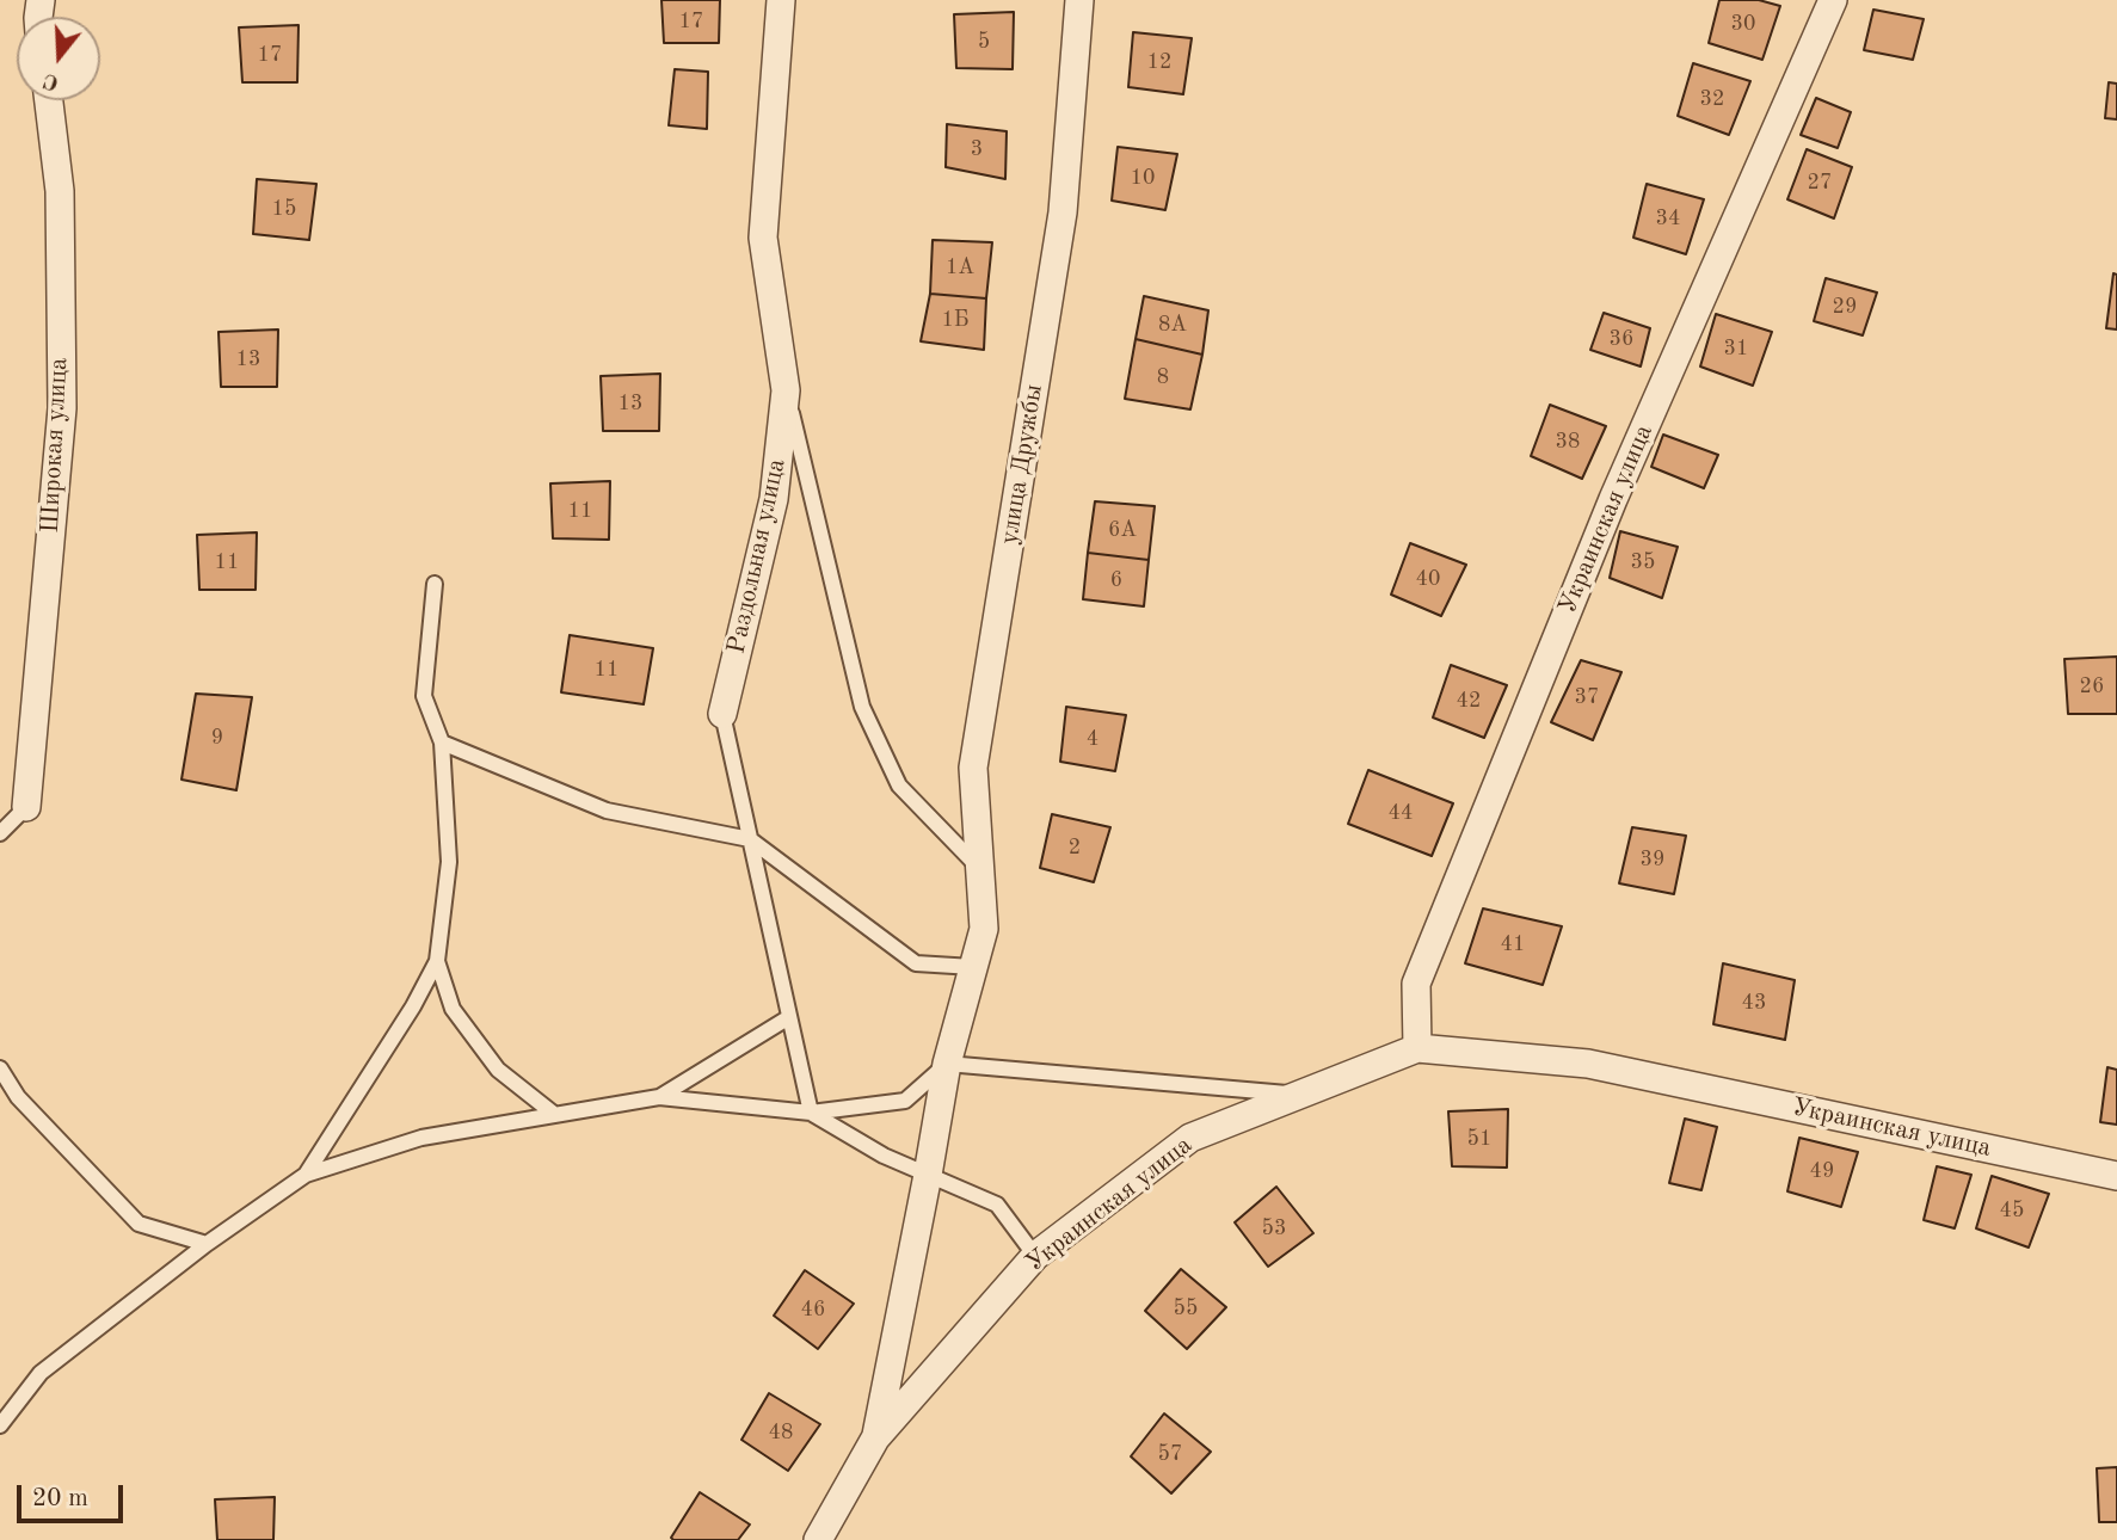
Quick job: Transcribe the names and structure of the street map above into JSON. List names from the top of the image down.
{
  "streets": {
    "street": [
      "Широкая улица",
      "улица Дружбы",
      "Украинская улица",
      "Раздольная улица"
    ]
  },
  "crossings": [
    ["улица Дружбы", "Украинская улица"]
  ],
  "house_numbers": [
    "17",
    "30",
    "5",
    "17",
    "12",
    "32",
    "3",
    "10",
    "27",
    "15",
    "34",
    "1А",
    "29",
    "1Б",
    "8А",
    "36",
    "31",
    "13",
    "8",
    "13",
    "38",
    "11",
    "6А",
    "11",
    "35",
    "40",
    "6",
    "11",
    "26",
    "37",
    "42",
    "9",
    "4",
    "44",
    "2",
    "39",
    "41",
    "43",
    "51",
    "49",
    "45",
    "53",
    "55",
    "46",
    "48",
    "57"
  ],
  "scale_bar": "20 m",
  "north": "bottom"
}
